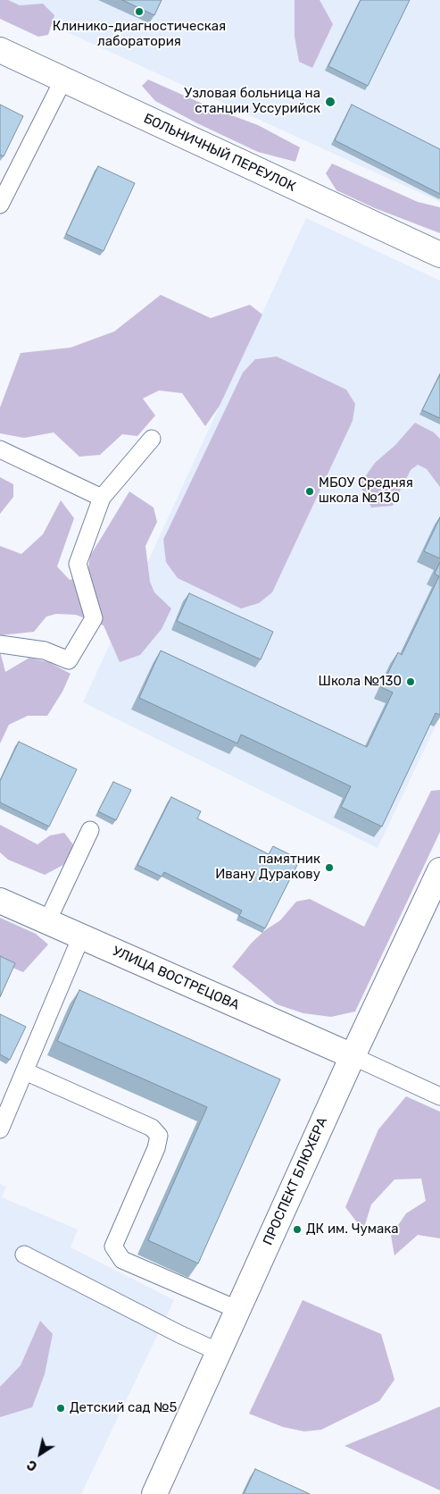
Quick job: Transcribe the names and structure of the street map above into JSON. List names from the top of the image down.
{
  "streets": {
    "street": ["БОЛЬНИЧНЫЙ ПЕРЕУЛОК", "УЛИЦА ВОСТРЕЦОВА", "ПРОСПЕКТ БЛЮХЕРА"]
  },
  "crossings": [
    ["УЛИЦА ВОСТРЕЦОВА", "ПРОСПЕКТ БЛЮХЕРА"]
  ],
  "places": [
    "Клинико-диагностическая лаборатория",
    "Узловая больница на станции Уссурийск",
    "МБОУ Средняя школа №130",
    "Школа №130",
    "памятник Ивану Дуракову",
    "ДК им. Чумака",
    "Детский сад №5"
  ],
  "north": "bottom left"
}
